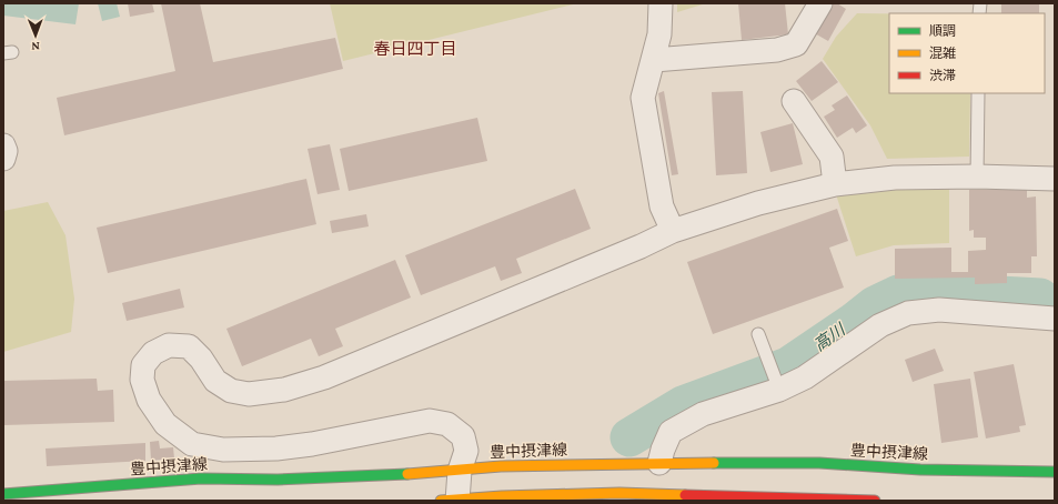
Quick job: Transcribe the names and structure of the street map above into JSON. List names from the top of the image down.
{
  "streets": {
    "main road": ["豊中摂津線"]
  },
  "districts": ["春日四丁目"],
  "water": ["高川"],
  "legend": ["順調", "混雑", "渋滞"],
  "north": "bottom"
}
